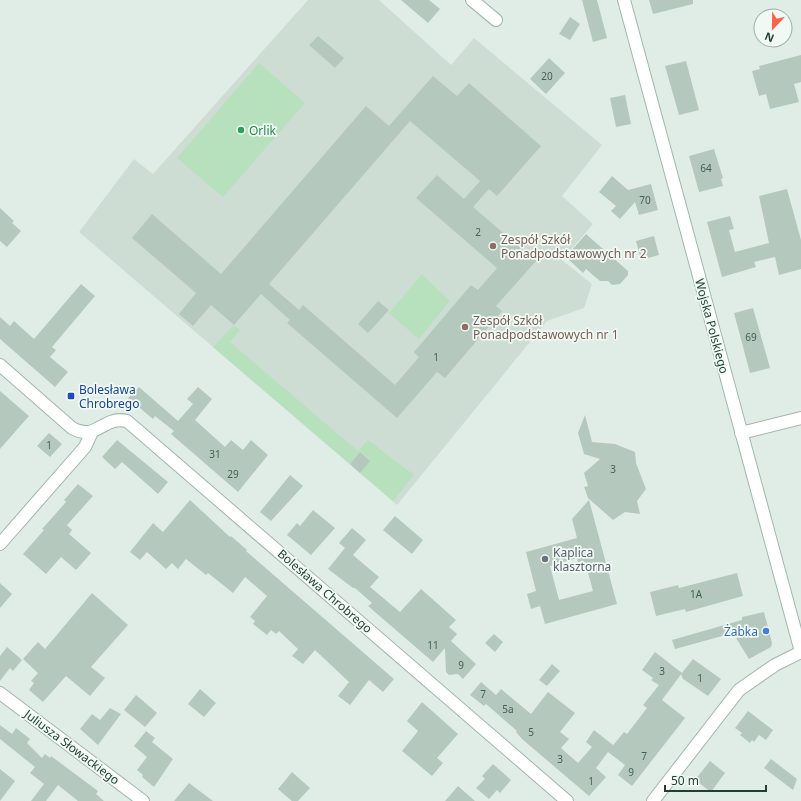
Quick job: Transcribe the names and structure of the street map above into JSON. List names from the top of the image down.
{
  "streets": {
    "street": ["Wojska Polskiego", "Bolesława Chrobrego", "Juliusza Słowackiego"]
  },
  "places": {
    "other": [
      "Orlik",
      "Zespół Szkół Ponadpodstawowych nr 2",
      "Zespół Szkół Ponadpodstawowych nr 1",
      "Kaplica klasztorna",
      "Żabka"
    ],
    "transit": ["Bolesława Chrobrego"]
  },
  "house_numbers": [
    "20",
    "64",
    "70",
    "2",
    "69",
    "1",
    "1",
    "31",
    "3",
    "29",
    "1A",
    "11",
    "9",
    "3",
    "1",
    "7",
    "5a",
    "5",
    "7",
    "3",
    "9",
    "1"
  ],
  "scale_bar": "50 m",
  "north": "bottom"
}
